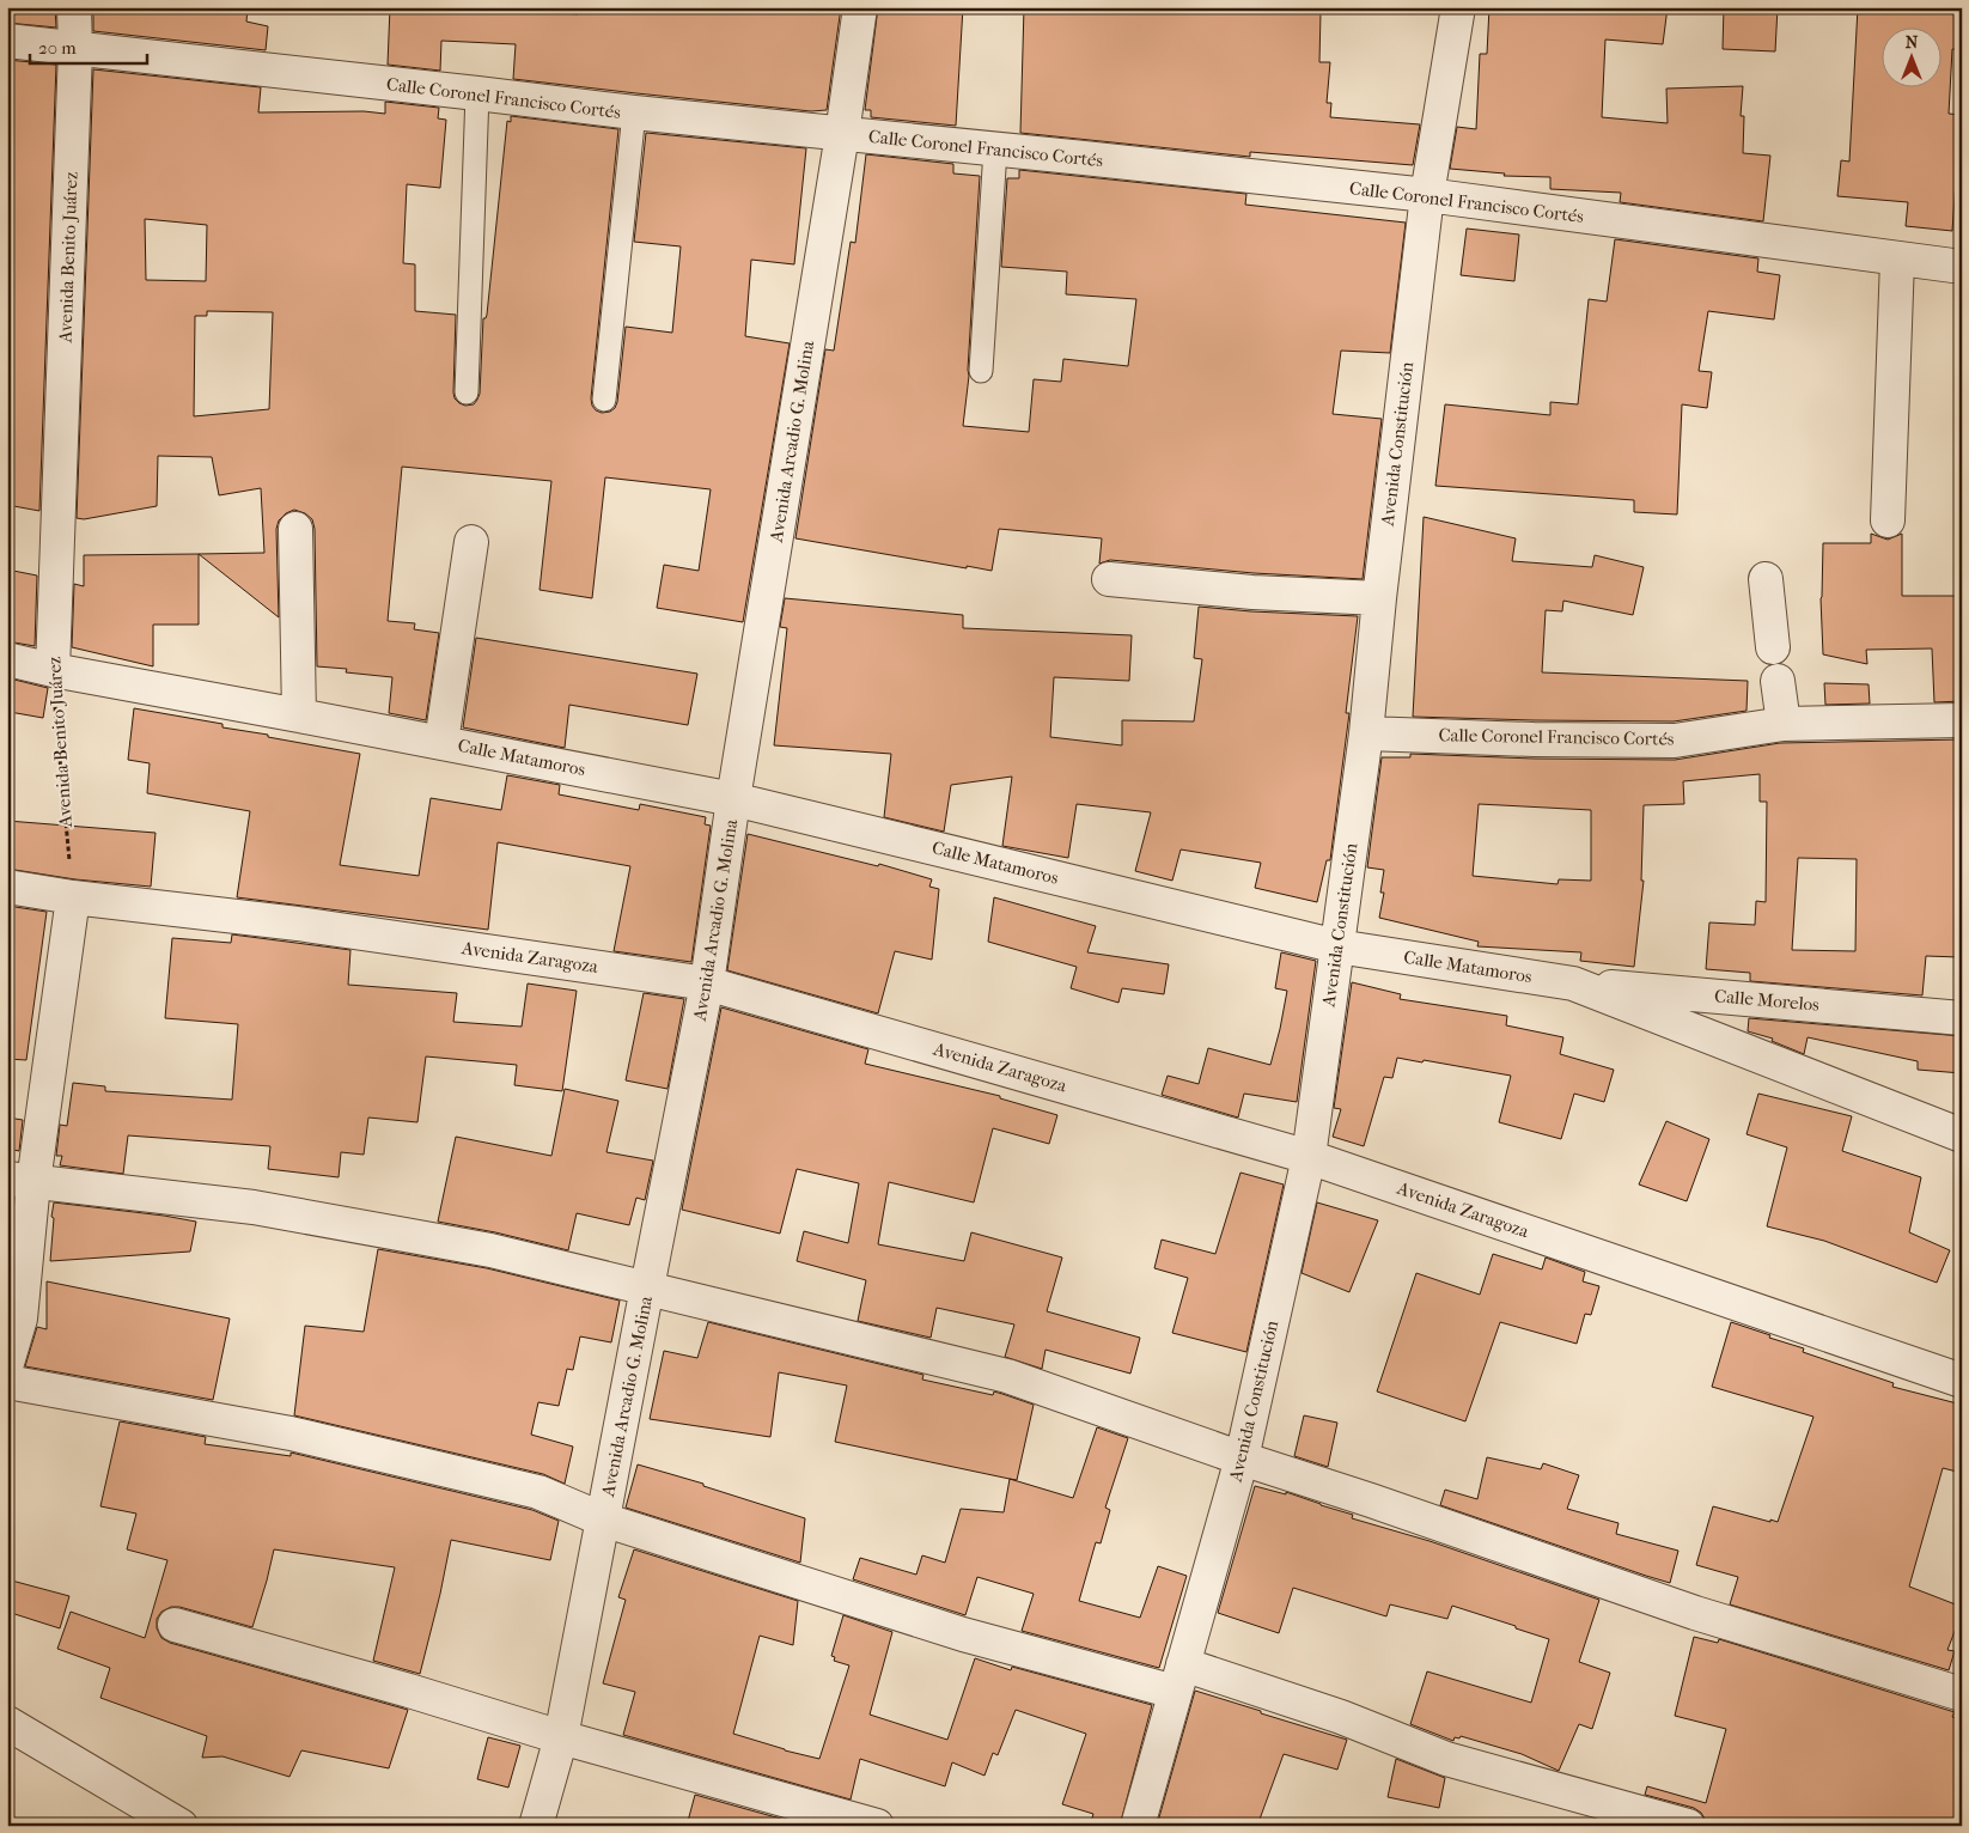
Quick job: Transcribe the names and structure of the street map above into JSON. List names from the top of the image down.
{
  "streets": {
    "street": [
      "Calle Coronel Francisco Cortés",
      "Avenida Benito Juárez",
      "Avenida Arcadio G. Molina",
      "Avenida Constitución",
      "Calle Matamoros",
      "Avenida Zaragoza",
      "Calle Morelos"
    ]
  },
  "crossings": [
    ["Calle Coronel Francisco Cortés", "Avenida Benito Juárez"],
    ["Calle Coronel Francisco Cortés", "Avenida Arcadio G. Molina"],
    ["Calle Coronel Francisco Cortés", "Avenida Constitución"],
    ["Avenida Benito Juárez", "Calle Matamoros"],
    ["Avenida Benito Juárez", "Avenida Zaragoza"],
    ["Avenida Arcadio G. Molina", "Calle Matamoros"],
    ["Avenida Arcadio G. Molina", "Avenida Zaragoza"],
    ["Avenida Constitución", "Calle Matamoros"],
    ["Avenida Constitución", "Avenida Zaragoza"],
    ["Calle Matamoros", "Calle Morelos"]
  ],
  "scale_bar": "20 m",
  "north": "top"
}
